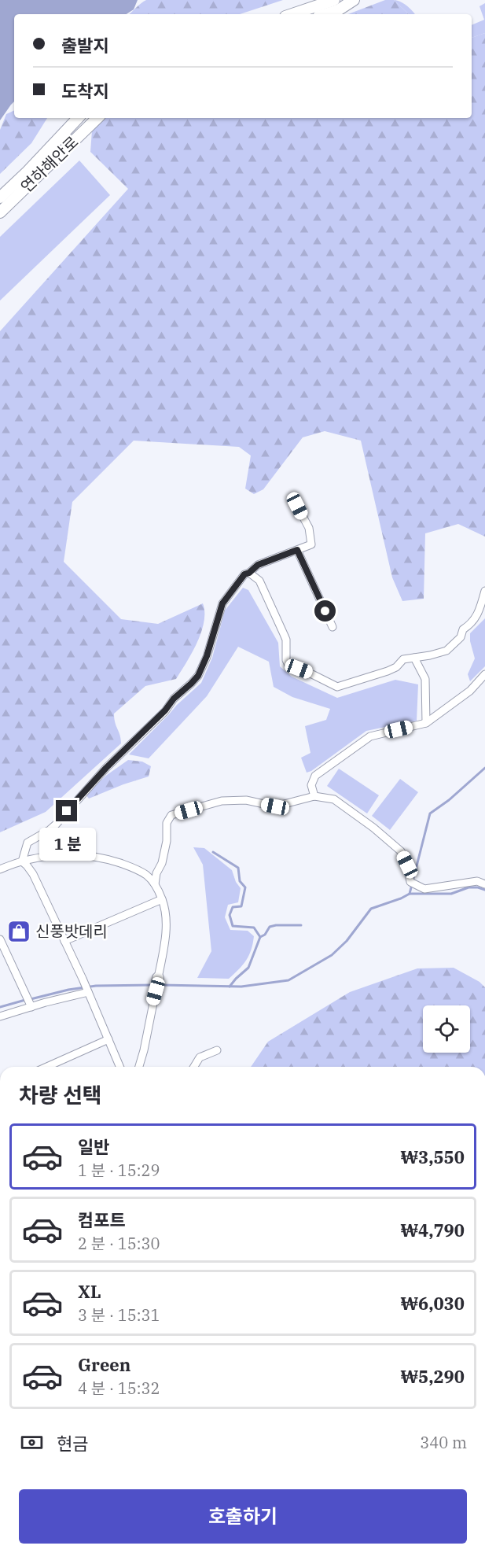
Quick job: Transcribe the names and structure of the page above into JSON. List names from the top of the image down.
{
  "streets": {
    "street": ["연하해안로"]
  },
  "places": {
    "shop": ["신풍밧데리"]
  },
  "page": {
    "banner": ["출발지", "도착지"],
    "bubble": "1 분",
    "heading": "차량 선택",
    "list": [
      {
        "name": "일반",
        "note": "1 분 · 15:29",
        "value": "₩3,550"
      },
      {
        "name": "컴포트",
        "note": "2 분 · 15:30",
        "value": "₩4,790"
      },
      {
        "name": "XL",
        "note": "3 분 · 15:31",
        "value": "₩6,030"
      },
      {
        "name": "Green",
        "note": "4 분 · 15:32",
        "value": "₩5,290"
      }
    ],
    "pay": ["현금", "340 m"],
    "buttons": "호출하기"
  }
}
